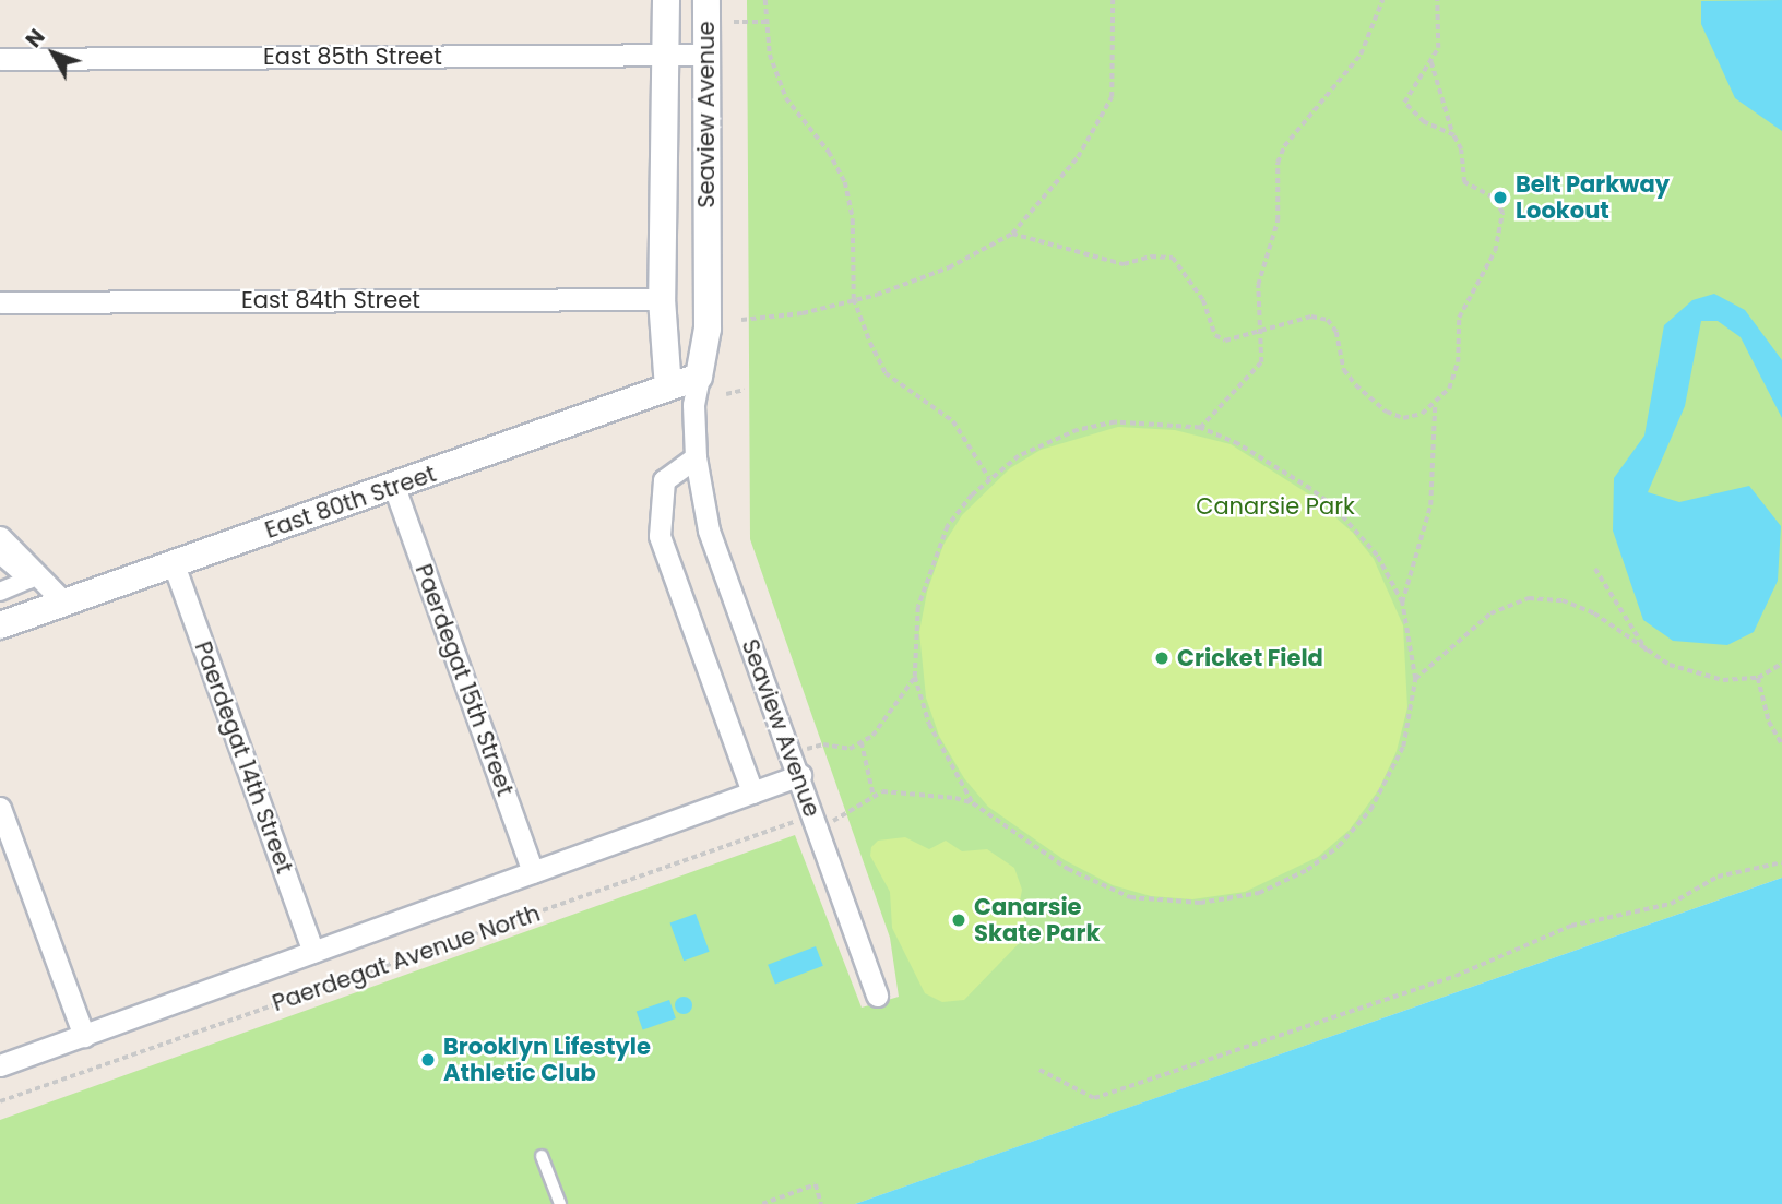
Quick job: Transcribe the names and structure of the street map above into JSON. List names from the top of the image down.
{
  "streets": {
    "street": [
      "East 85th Street",
      "Seaview Avenue",
      "East 84th Street",
      "East 80th Street",
      "Paerdegat 15th Street",
      "Paerdegat 14th Street",
      "Paerdegat Avenue North"
    ]
  },
  "crossings": [
    ["East 85th Street", "Seaview Avenue"],
    ["Seaview Avenue", "East 84th Street"],
    ["Seaview Avenue", "East 80th Street"],
    ["Seaview Avenue", "Paerdegat Avenue North"],
    ["East 80th Street", "Paerdegat 15th Street"],
    ["East 80th Street", "Paerdegat 14th Street"],
    ["Paerdegat 15th Street", "Paerdegat Avenue North"],
    ["Paerdegat 14th Street", "Paerdegat Avenue North"]
  ],
  "parks": ["Canarsie Park"],
  "places": [
    "Belt Parkway Lookout",
    "Cricket Field",
    "Canarsie Skate Park",
    "Brooklyn Lifestyle Athletic Club"
  ],
  "north": "top left"
}
